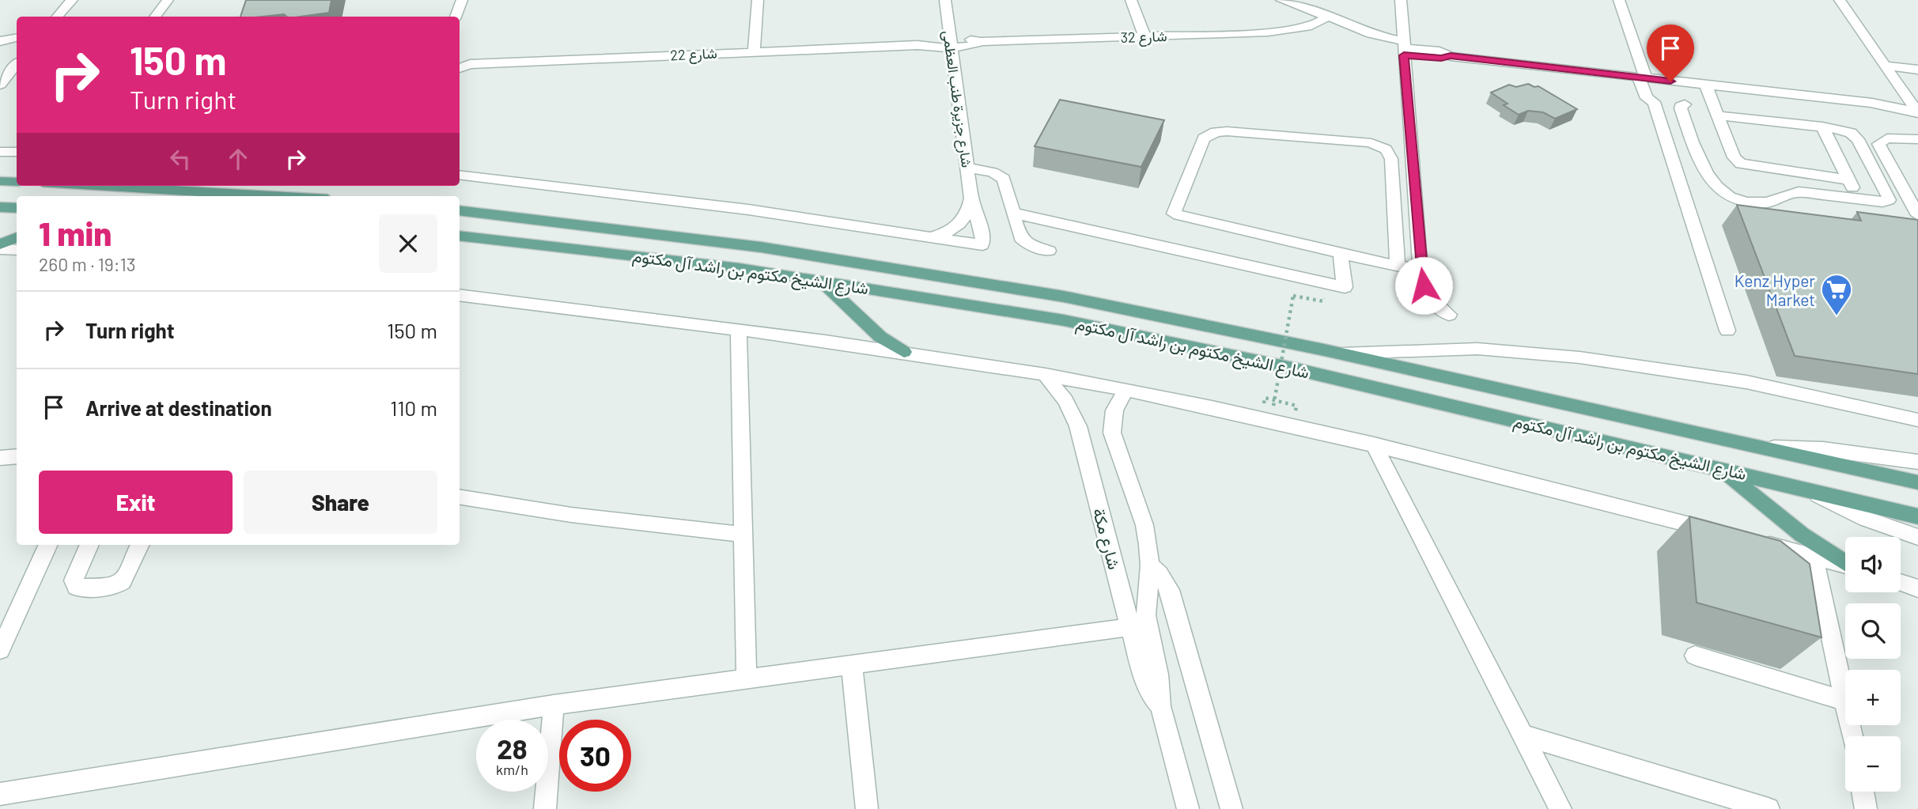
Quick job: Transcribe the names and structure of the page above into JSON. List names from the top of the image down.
{
  "streets": {
    "main road": ["شارع الشيخ مكتوم بن راشد آل مكتوم"],
    "street": [
      "شارع 32",
      "شارع 22",
      "شارع جزيرة طنب العظمى",
      "شارع مكة"
    ]
  },
  "crossings": [
    ["شارع 32", "شارع 22"],
    ["شارع 32", "شارع جزيرة طنب العظمى"],
    ["شارع 22", "شارع جزيرة طنب العظمى"]
  ],
  "places": {
    "supermarket": ["Kenz Hyper Market"]
  },
  "page": {
    "turn": ["150 m", "Turn right"],
    "heading": ["1 min", "260 m · 19:13"],
    "list": [
      {
        "name": "Turn right",
        "value": "150 m"
      },
      {
        "name": "Arrive at destination",
        "value": "110 m"
      }
    ],
    "buttons": ["Exit", "Share"],
    "map_buttons": ["+", "−"],
    "speed": "28 km/h",
    "limit": "30"
  }
}
